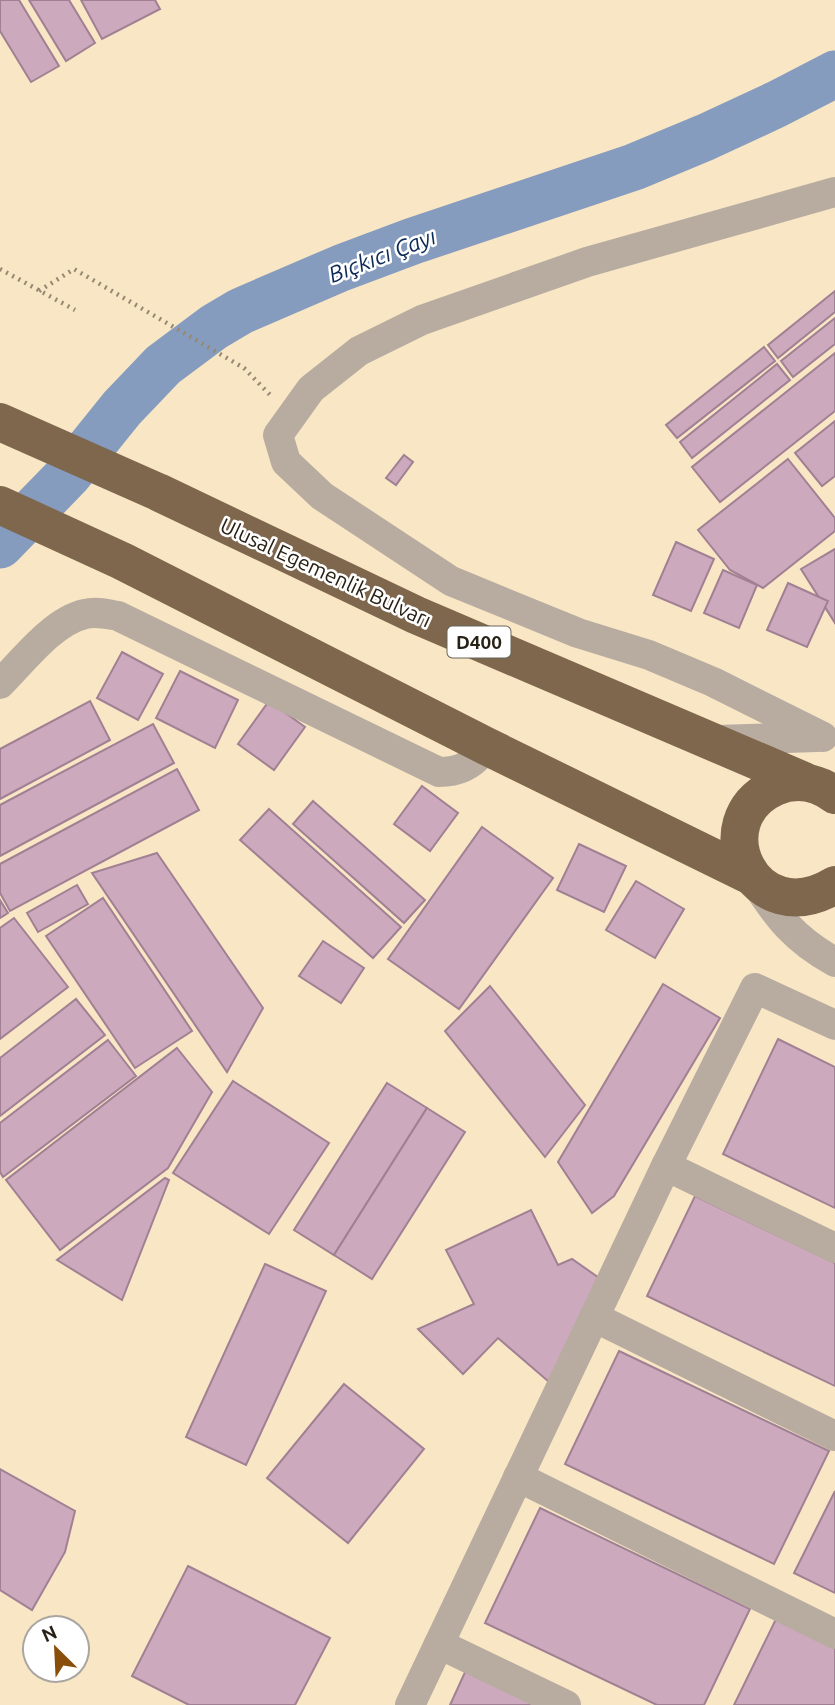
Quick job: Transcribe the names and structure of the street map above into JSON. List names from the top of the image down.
{
  "streets": {
    "highway": ["Ulusal Egemenlik Bulvarı", "D400"]
  },
  "water": ["Bıçkıcı Çayı"],
  "north": "top left"
}
